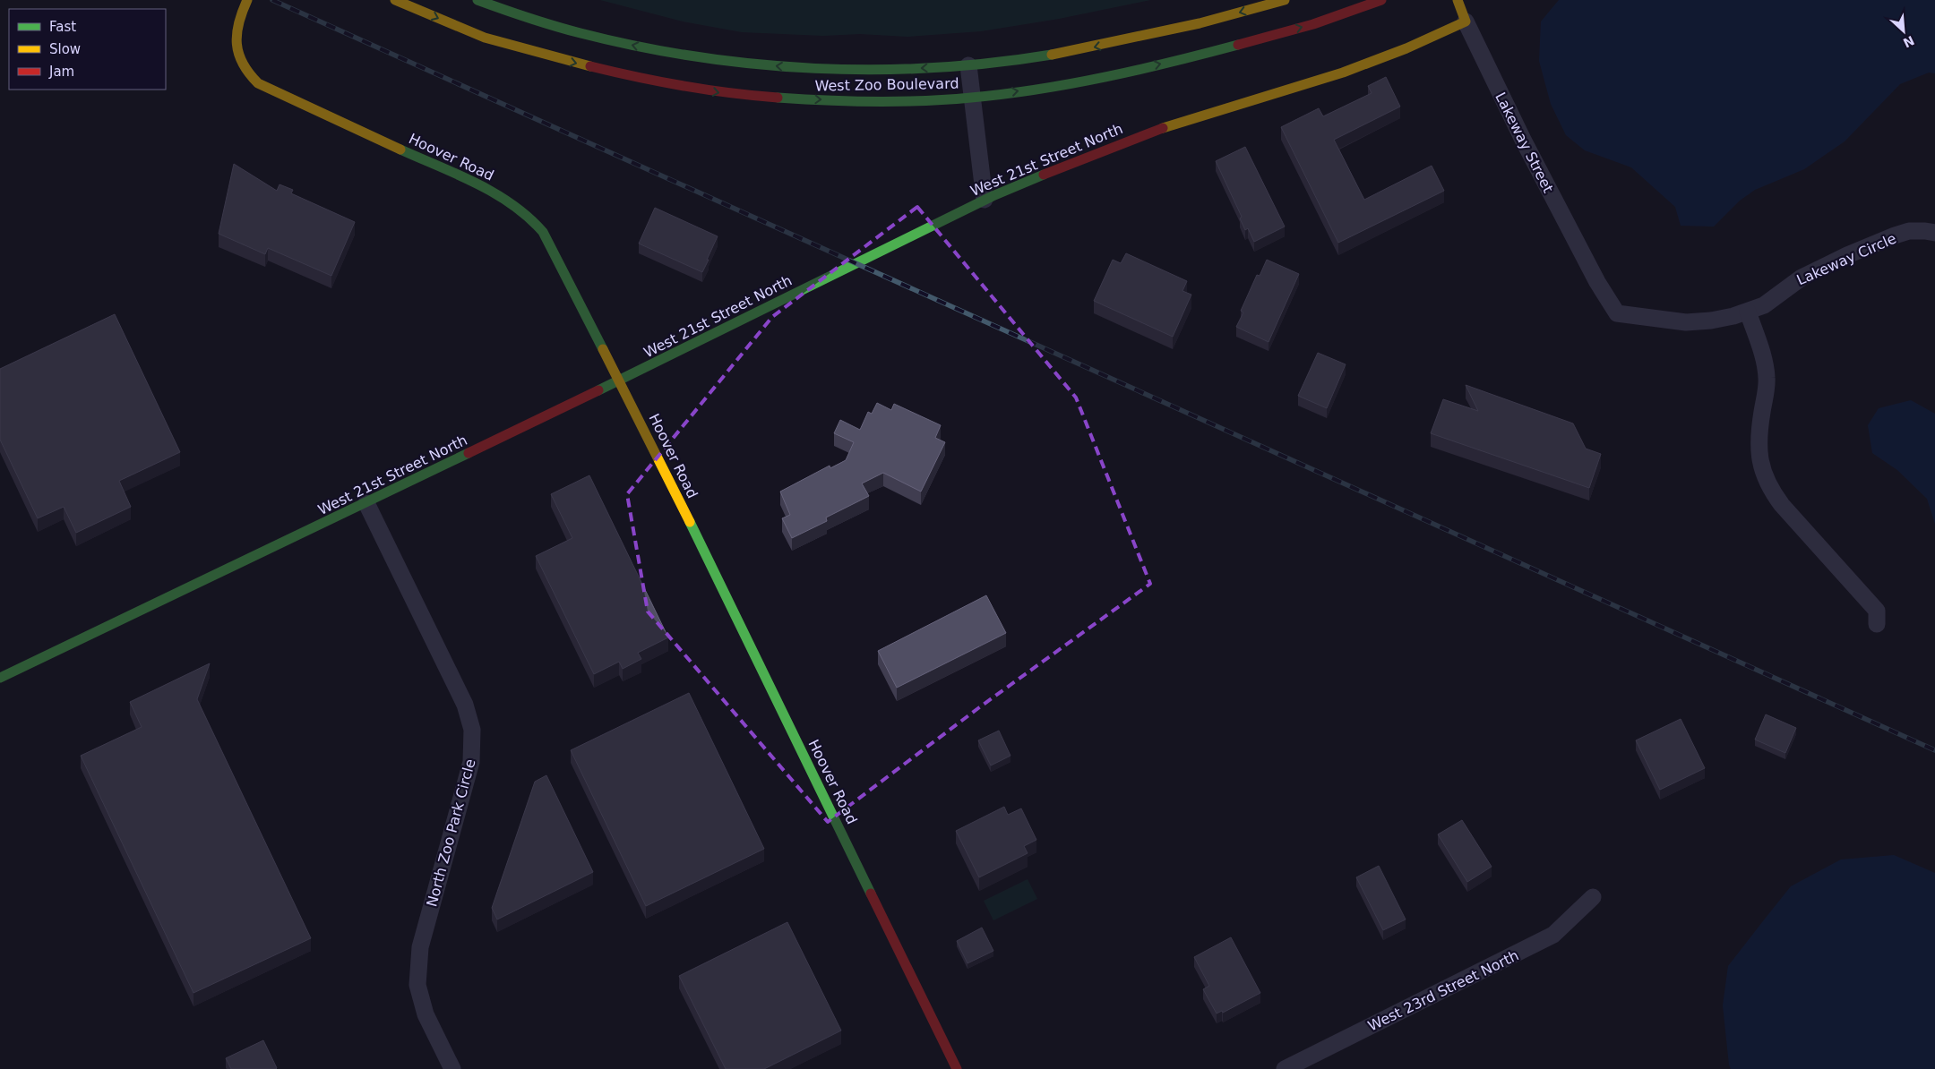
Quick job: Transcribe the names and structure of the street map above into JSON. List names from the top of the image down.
{
  "streets": {
    "street": [
      "West Zoo Boulevard",
      "Lakeway Street",
      "Hoover Road",
      "West 21st Street North",
      "Lakeway Circle",
      "North Zoo Park Circle",
      "West 23rd Street North"
    ]
  },
  "crossings": [
    ["Lakeway Street", "West 21st Street North"],
    ["Lakeway Street", "Lakeway Circle"],
    ["Hoover Road", "West 21st Street North"],
    ["West 21st Street North", "North Zoo Park Circle"]
  ],
  "legend": ["Fast", "Slow", "Jam"],
  "north": "bottom right"
}
